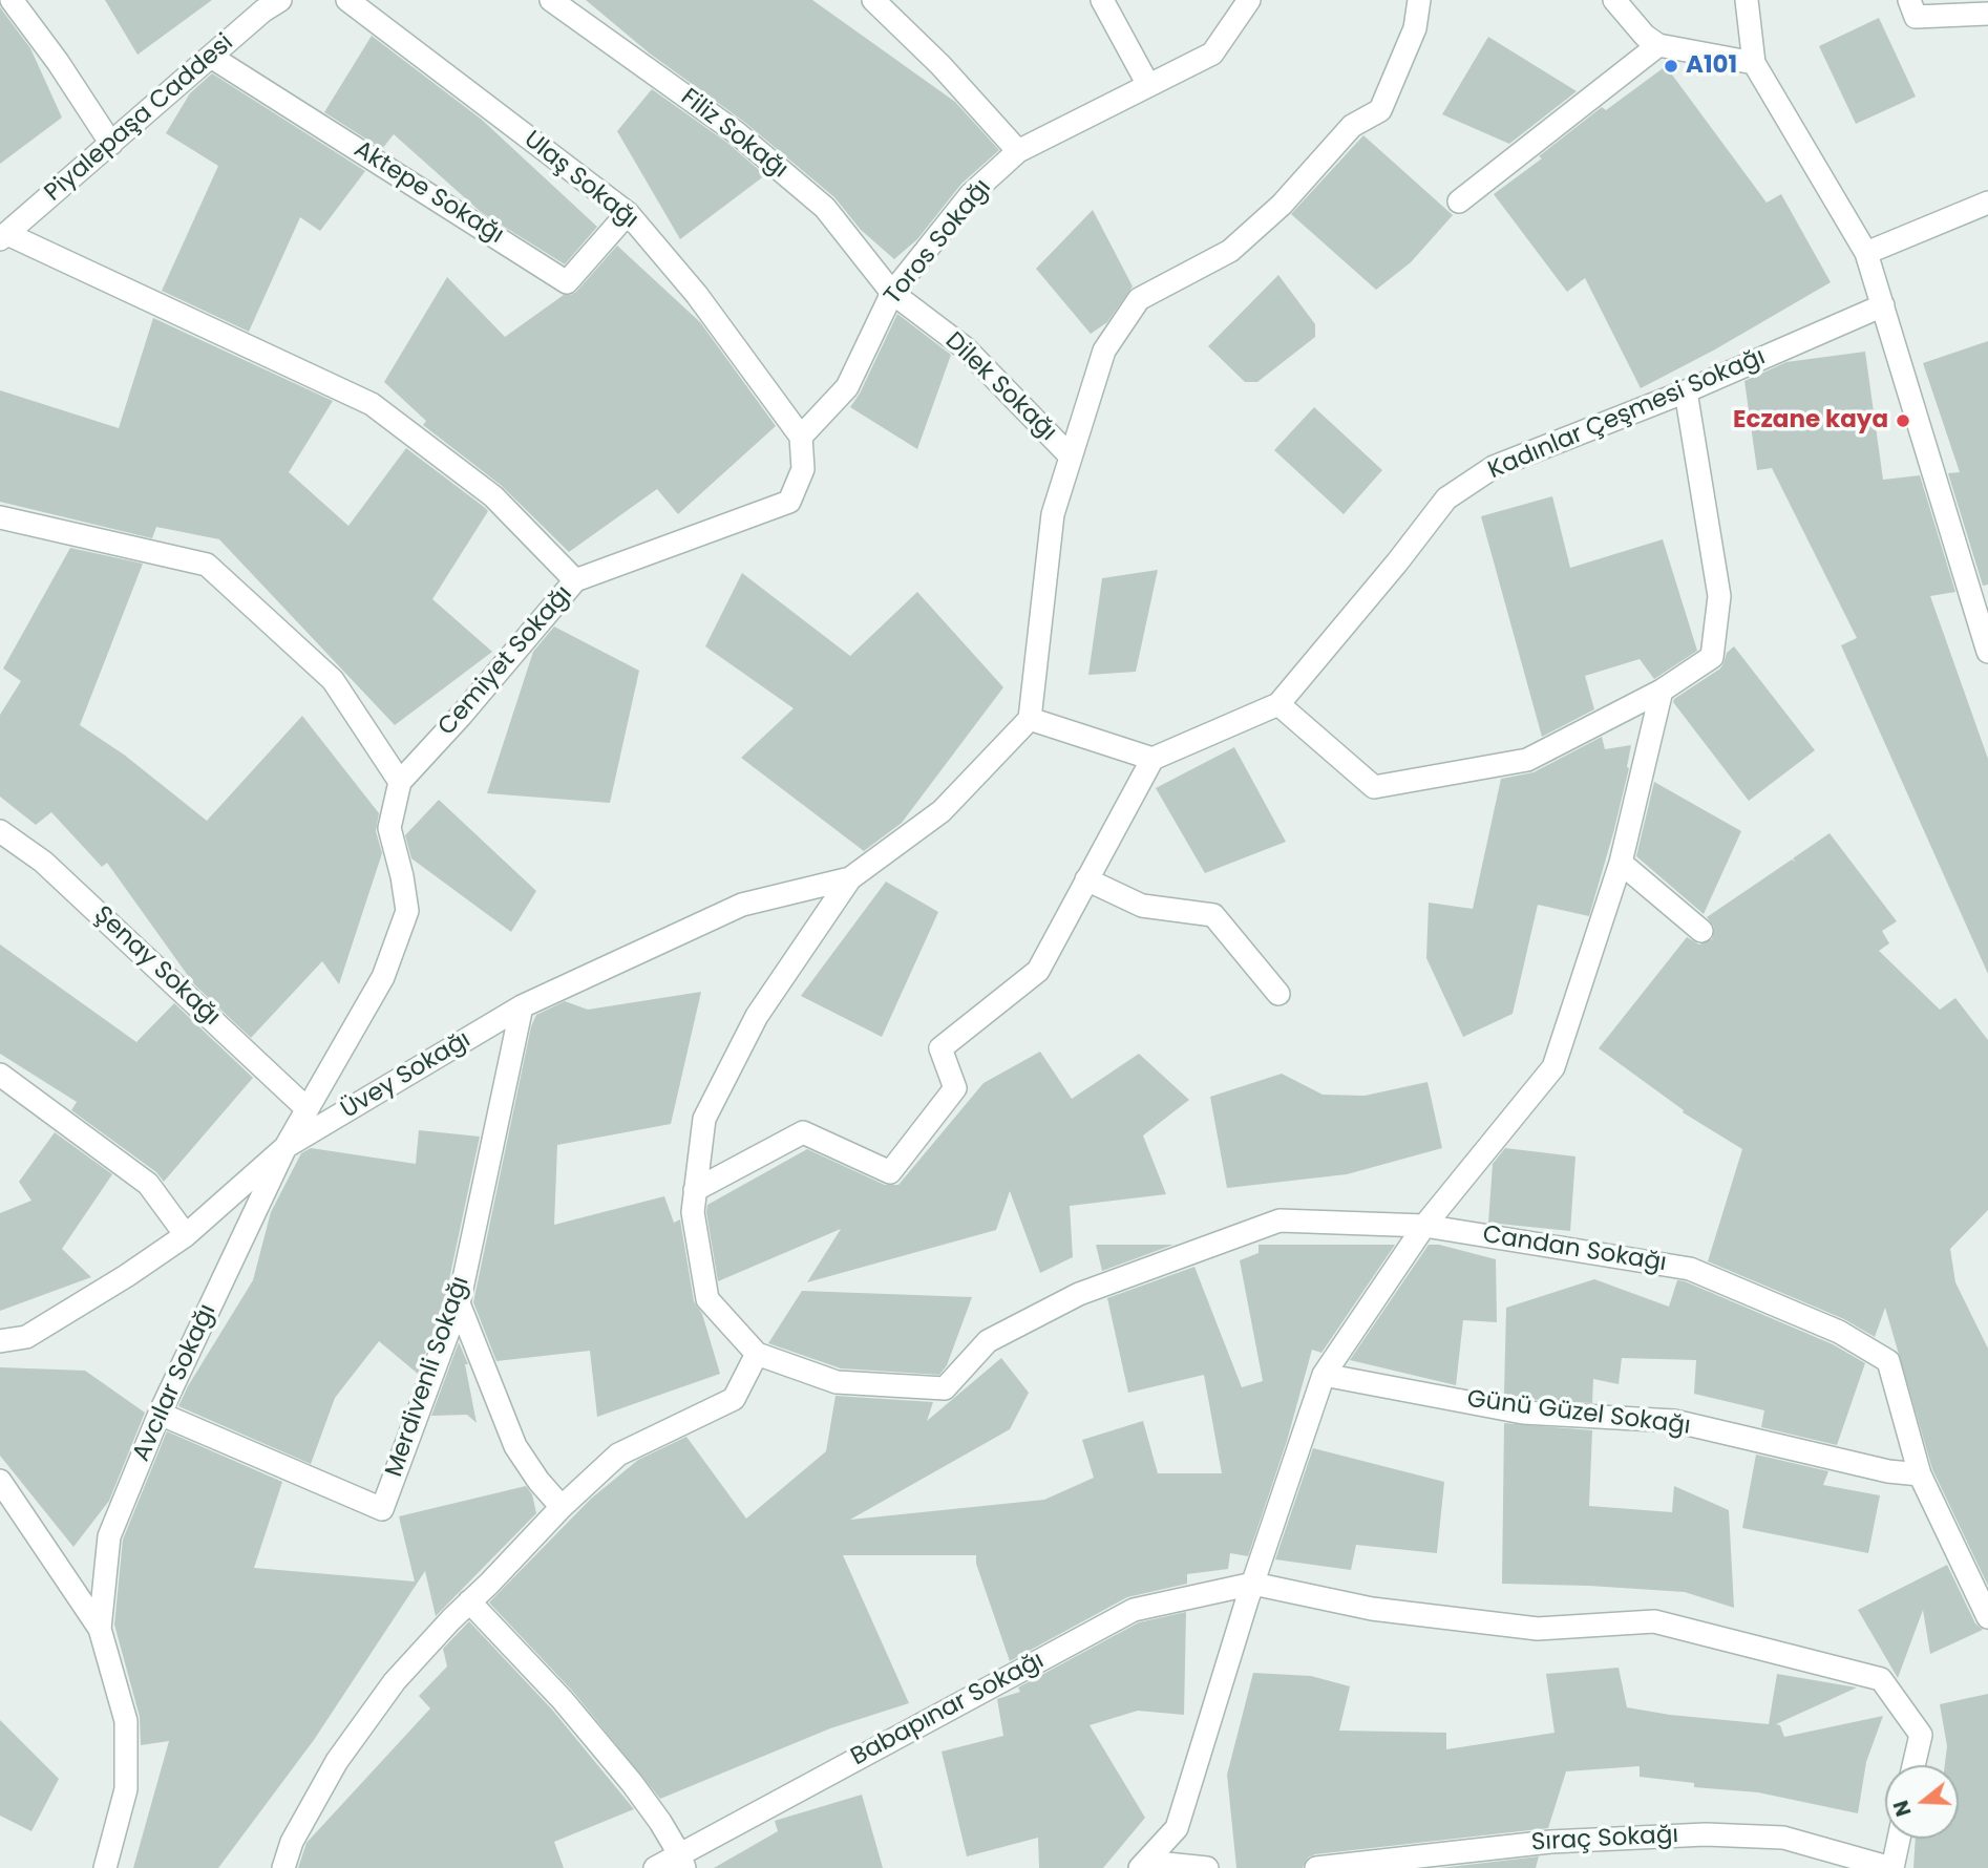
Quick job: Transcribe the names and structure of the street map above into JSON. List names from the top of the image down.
{
  "streets": {
    "street": [
      "Piyalepaşa Caddesi",
      "Filiz Sokağı",
      "Ulaş Sokağı",
      "Aktepe Sokağı",
      "Toros Sokağı",
      "Dilek Sokağı",
      "Kadınlar Çeşmesi Sokağı",
      "Cemiyet Sokağı",
      "Şenay Sokağı",
      "Üvey Sokağı",
      "Candan Sokağı",
      "Merdivenli Sokağı",
      "Avcılar Sokağı",
      "Günü Güzel Sokağı",
      "Babapınar Sokağı",
      "Sıraç Sokağı"
    ]
  },
  "crossings": [
    ["Piyalepaşa Caddesi", "Aktepe Sokağı"],
    ["Piyalepaşa Caddesi", "Cemiyet Sokağı"],
    ["Filiz Sokağı", "Toros Sokağı"],
    ["Filiz Sokağı", "Dilek Sokağı"],
    ["Ulaş Sokağı", "Aktepe Sokağı"],
    ["Ulaş Sokağı", "Toros Sokağı"],
    ["Toros Sokağı", "Dilek Sokağı"],
    ["Cemiyet Sokağı", "Şenay Sokağı"],
    ["Cemiyet Sokağı", "Üvey Sokağı"],
    ["Cemiyet Sokağı", "Avcılar Sokağı"],
    ["Üvey Sokağı", "Merdivenli Sokağı"],
    ["Üvey Sokağı", "Avcılar Sokağı"],
    ["Candan Sokağı", "Günü Güzel Sokağı"],
    ["Merdivenli Sokağı", "Avcılar Sokağı"]
  ],
  "places": ["A101", "Eczane kaya"],
  "north": "left"
}
